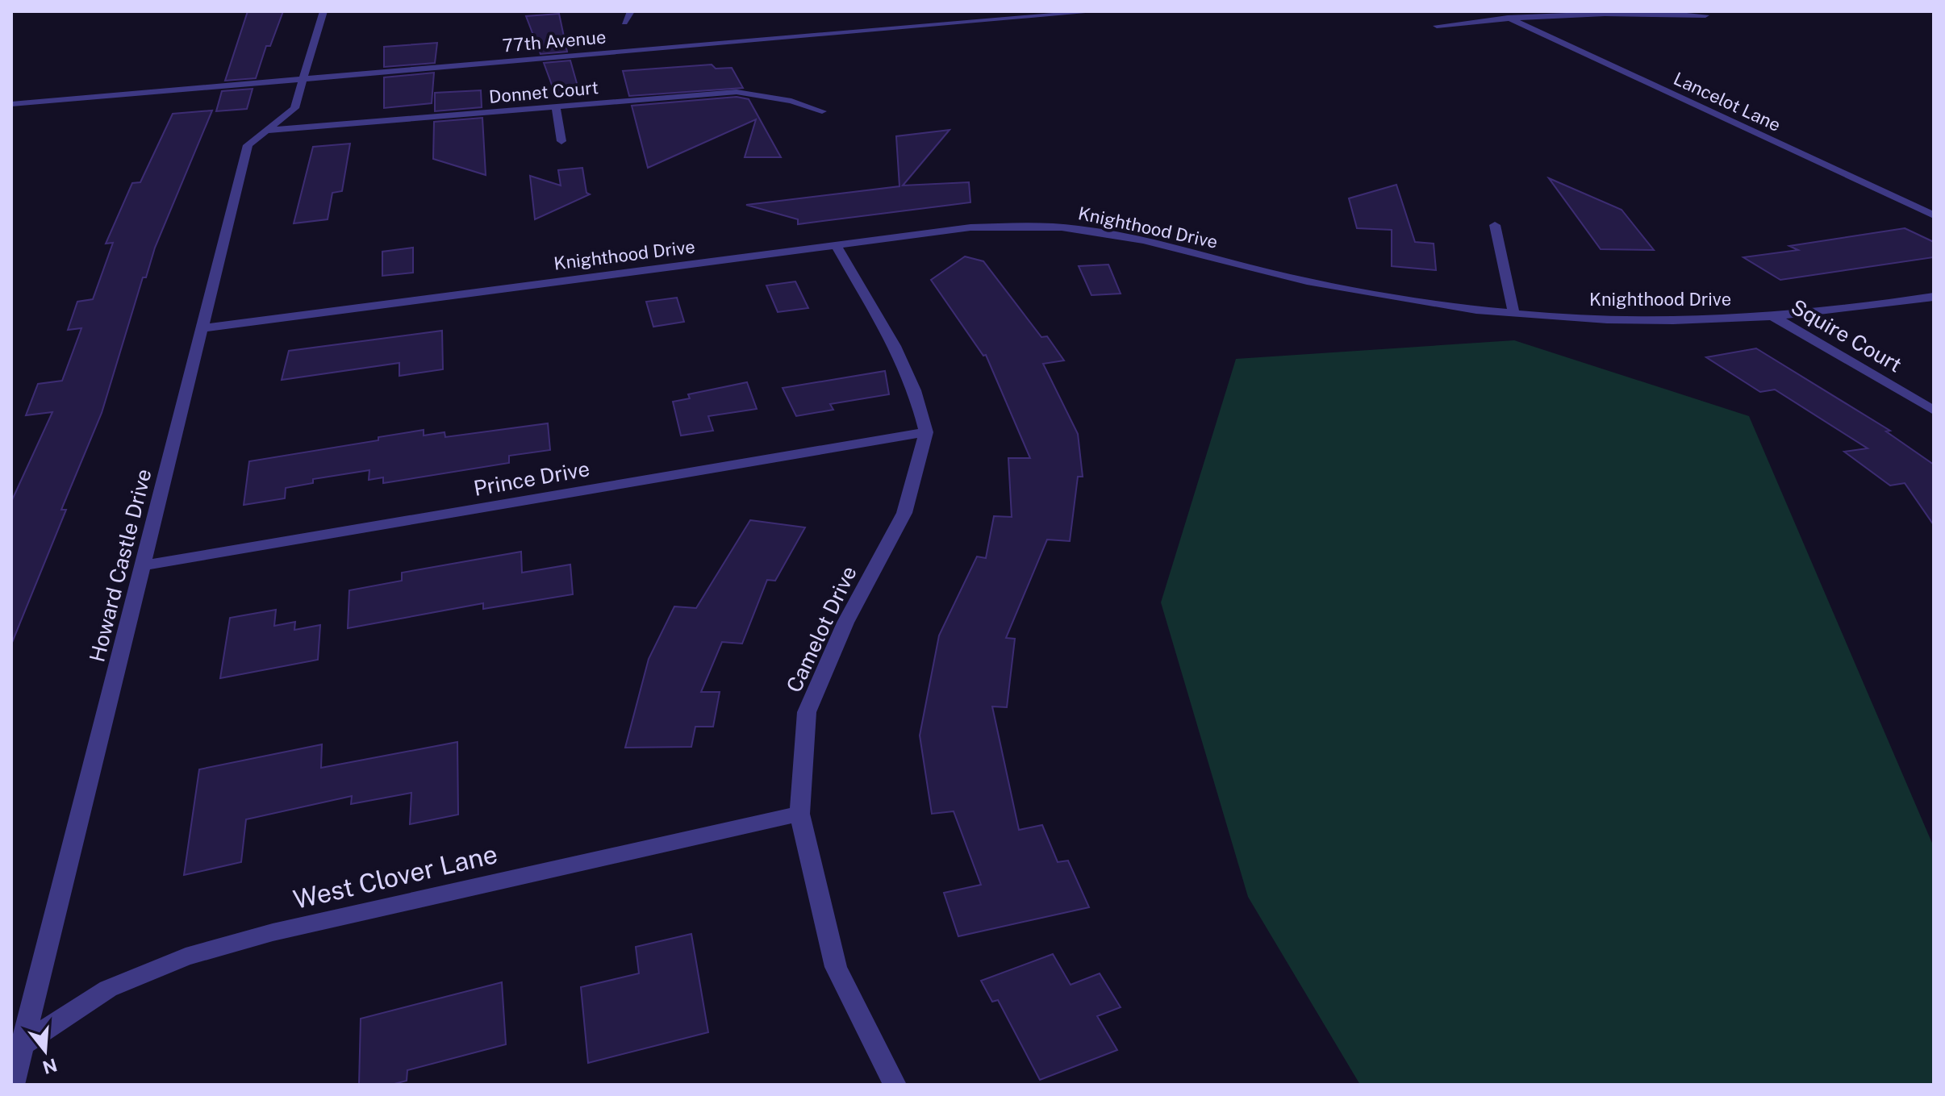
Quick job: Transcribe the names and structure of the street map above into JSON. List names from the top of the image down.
{
  "streets": {
    "street": [
      "77th Avenue",
      "Donnet Court",
      "Lancelot Lane",
      "Knighthood Drive",
      "Squire Court",
      "Prince Drive",
      "Howard Castle Drive",
      "Camelot Drive",
      "West Clover Lane"
    ]
  },
  "crossings": [
    ["77th Avenue", "Howard Castle Drive"],
    ["Donnet Court", "Howard Castle Drive"],
    ["Knighthood Drive", "Squire Court"],
    ["Knighthood Drive", "Howard Castle Drive"],
    ["Prince Drive", "Howard Castle Drive"],
    ["Prince Drive", "Camelot Drive"],
    ["Howard Castle Drive", "West Clover Lane"],
    ["Camelot Drive", "West Clover Lane"]
  ],
  "north": "bottom"
}
